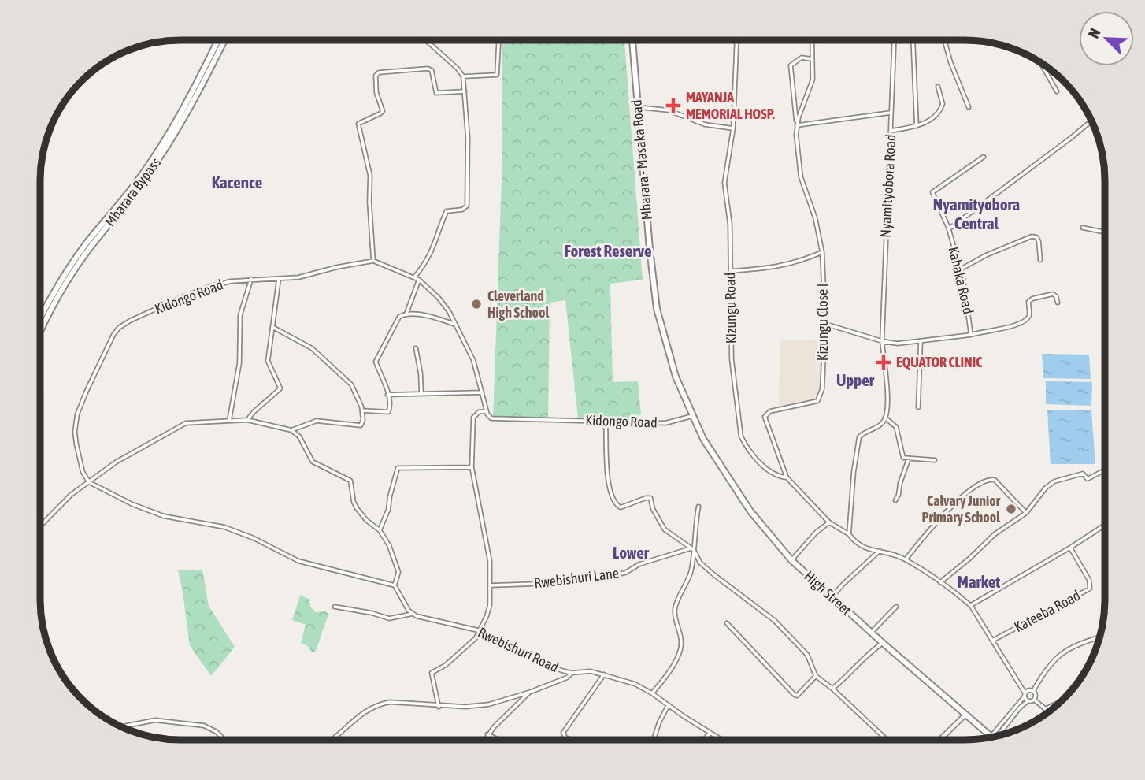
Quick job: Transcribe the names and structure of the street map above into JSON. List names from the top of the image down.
{
  "streets": {
    "main road": ["Mbarara - Masaka Road", "Mbarara Bypass", "High Street"],
    "street": [
      "Nyamityobora Road",
      "Kahaka Road",
      "Kidongo Road",
      "Kizungu Road",
      "Kizungu Close I",
      "Rwebishuri Lane",
      "Kateeba Road",
      "Rwebishuri Road"
    ]
  },
  "crossings": [
    ["Mbarara - Masaka Road", "Kidongo Road"],
    ["Mbarara - Masaka Road", "High Street"],
    ["Nyamityobora Road", "Kahaka Road"],
    ["Kahaka Road", "Kizungu Close I"],
    ["Kidongo Road", "High Street"],
    ["Kizungu Road", "Kizungu Close I"],
    ["Kizungu Road", "Kateeba Road"]
  ],
  "districts": [
    "Kacence",
    "Nyamityobora Central",
    "Forest Reserve",
    "Upper",
    "Lower",
    "Market"
  ],
  "places": {
    "health": ["MAYANJA MEMORIAL HOSP.", "EQUATOR CLINIC"],
    "other": ["Cleverland High School", "Calvary Junior Primary School"]
  },
  "north": "top left"
}
